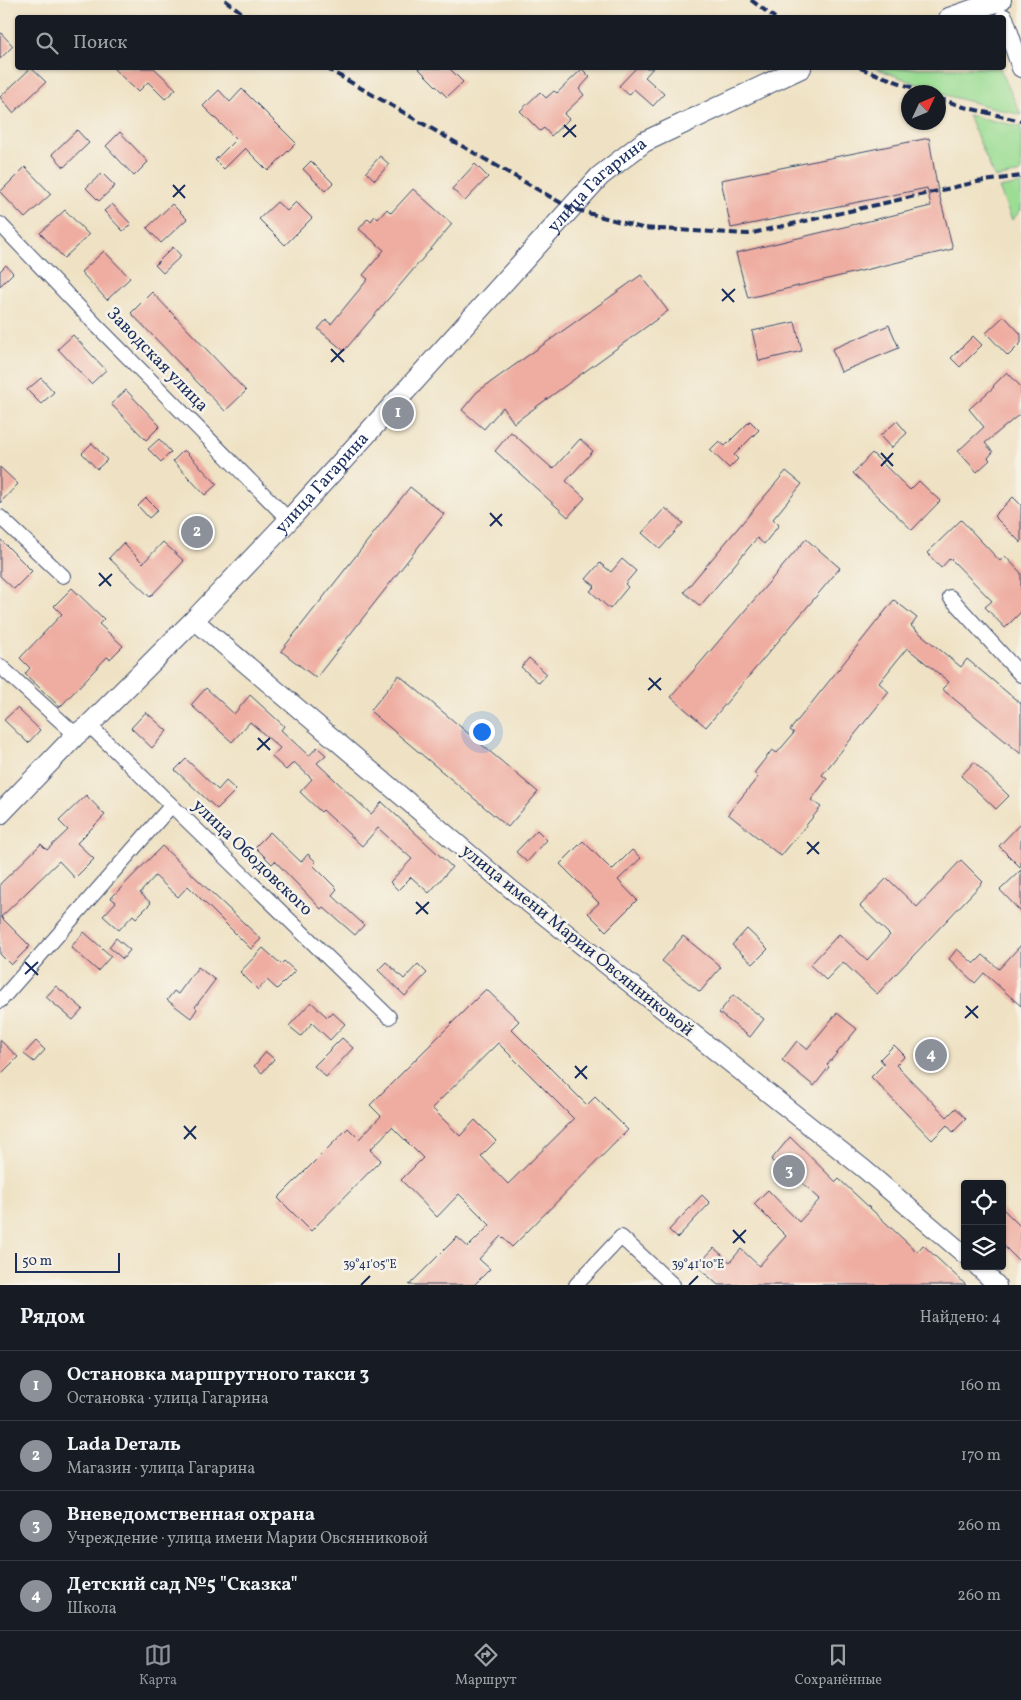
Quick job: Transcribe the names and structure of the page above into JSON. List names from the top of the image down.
{
  "streets": {
    "main road": ["улица Гагарина"],
    "street": ["Заводская улица", "улица Ободовского", "улица имени Марии Овсянниковой"]
  },
  "crossings": [
    ["улица Гагарина", "Заводская улица"],
    ["улица Гагарина", "улица Ободовского"],
    ["улица Гагарина", "улица имени Марии Овсянниковой"]
  ],
  "scale_bar": "50 m",
  "north": "top right",
  "page": {
    "search": "Поиск",
    "pins": [
      "1",
      "2",
      "4",
      "3"
    ],
    "scale": "50 m",
    "heading": ["Рядом", "Найдено: 4"],
    "list": [
      {
        "mark": "1",
        "name": "Остановка маршрутного такси 3",
        "note": "Остановка · улица Гагарина",
        "value": "160 m"
      },
      {
        "mark": "2",
        "name": "Lada Dеталь",
        "note": "Магазин · улица Гагарина",
        "value": "170 m"
      },
      {
        "mark": "3",
        "name": "Вневедомственная охрана",
        "note": "Учреждение · улица имени Марии Овсянниковой",
        "value": "260 m"
      },
      {
        "mark": "4",
        "name": "Детский сад №5 \"Сказка\"",
        "note": "Школа",
        "value": "260 m"
      }
    ],
    "nav": ["Карта", "Маршрут", "Сохранённые"]
  },
  "coordinates": ["39°41'05\"E", "39°41'10\"E"]
}
